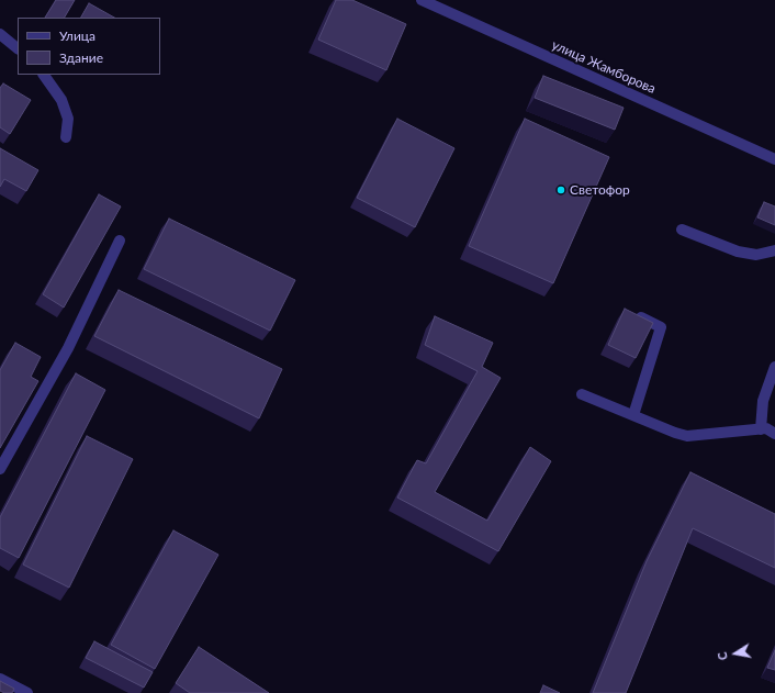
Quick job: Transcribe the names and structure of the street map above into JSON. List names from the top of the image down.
{
  "streets": {
    "street": ["улица Жамборова"]
  },
  "places": ["Светофор"],
  "legend": ["Улица", "Здание"],
  "north": "left"
}
